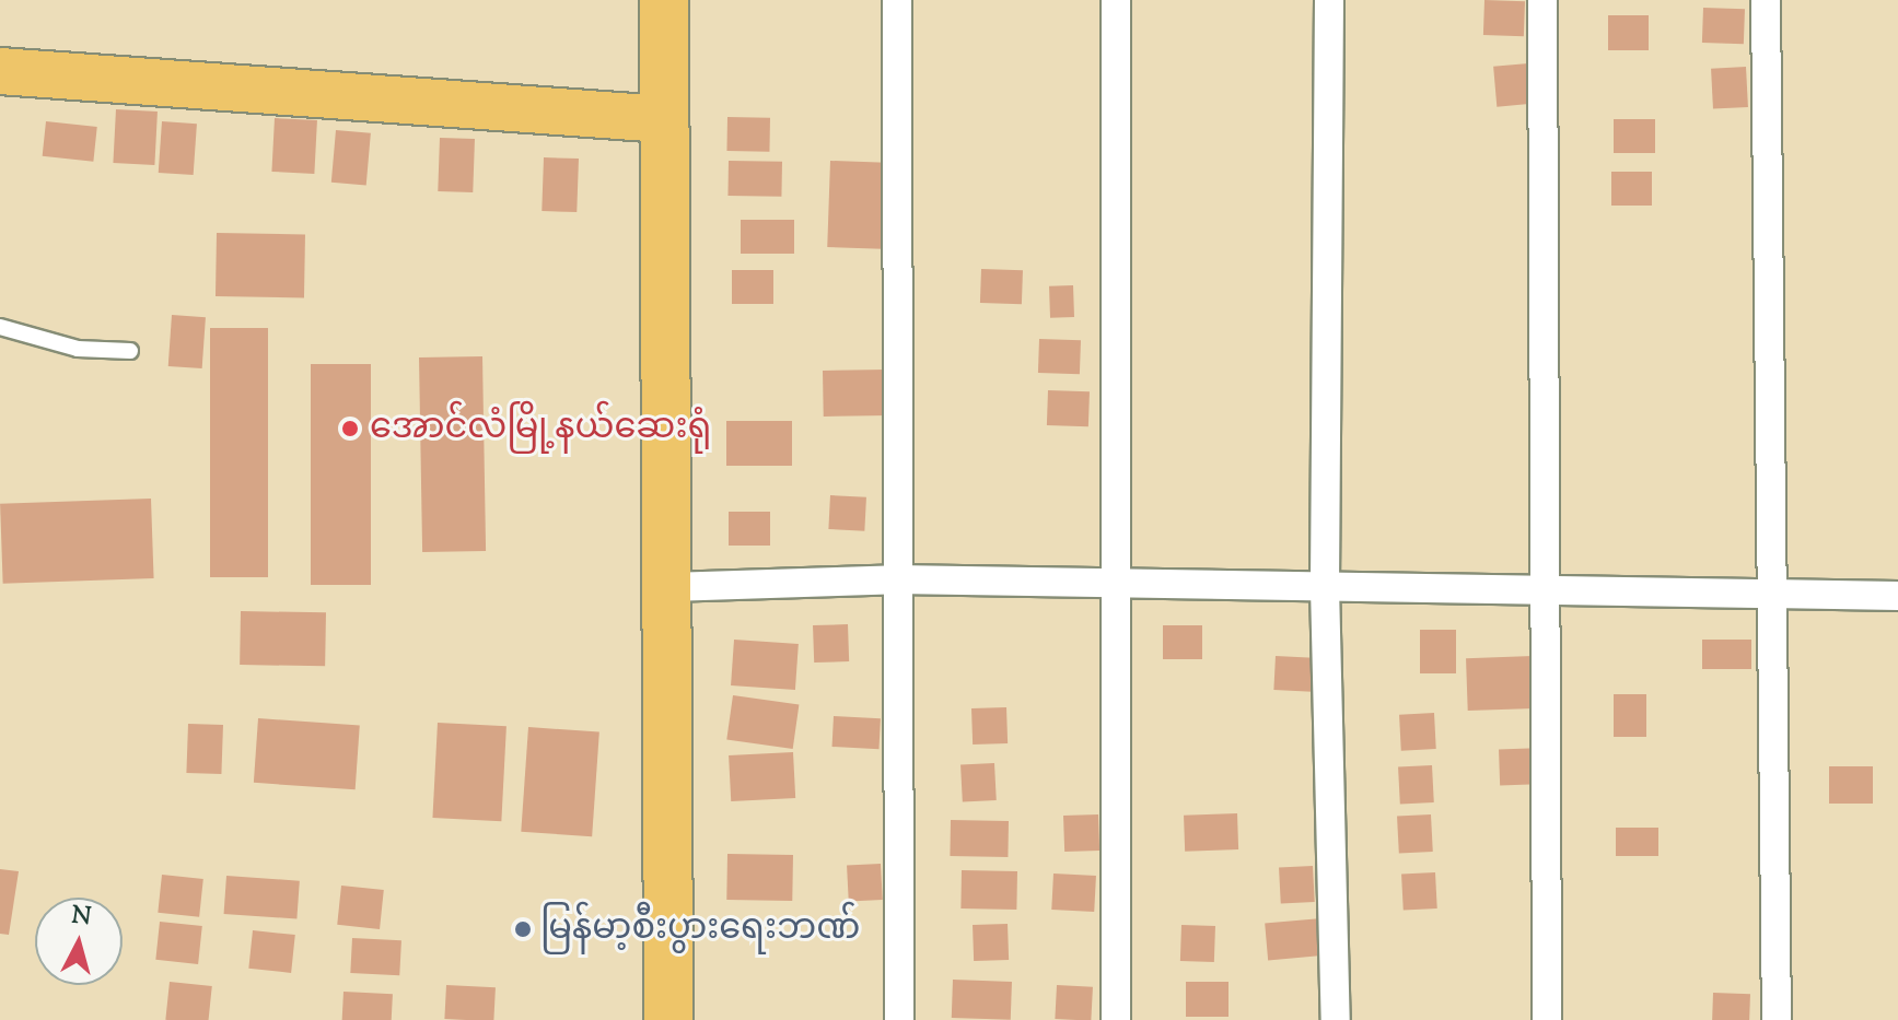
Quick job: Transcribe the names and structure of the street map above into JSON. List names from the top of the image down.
{
  "places": ["‌အောင်လံမြို့နယ်ဆေးရုံ", "မြန်မာ့စီးပွားရေးဘဏ်"],
  "north": "top"
}
